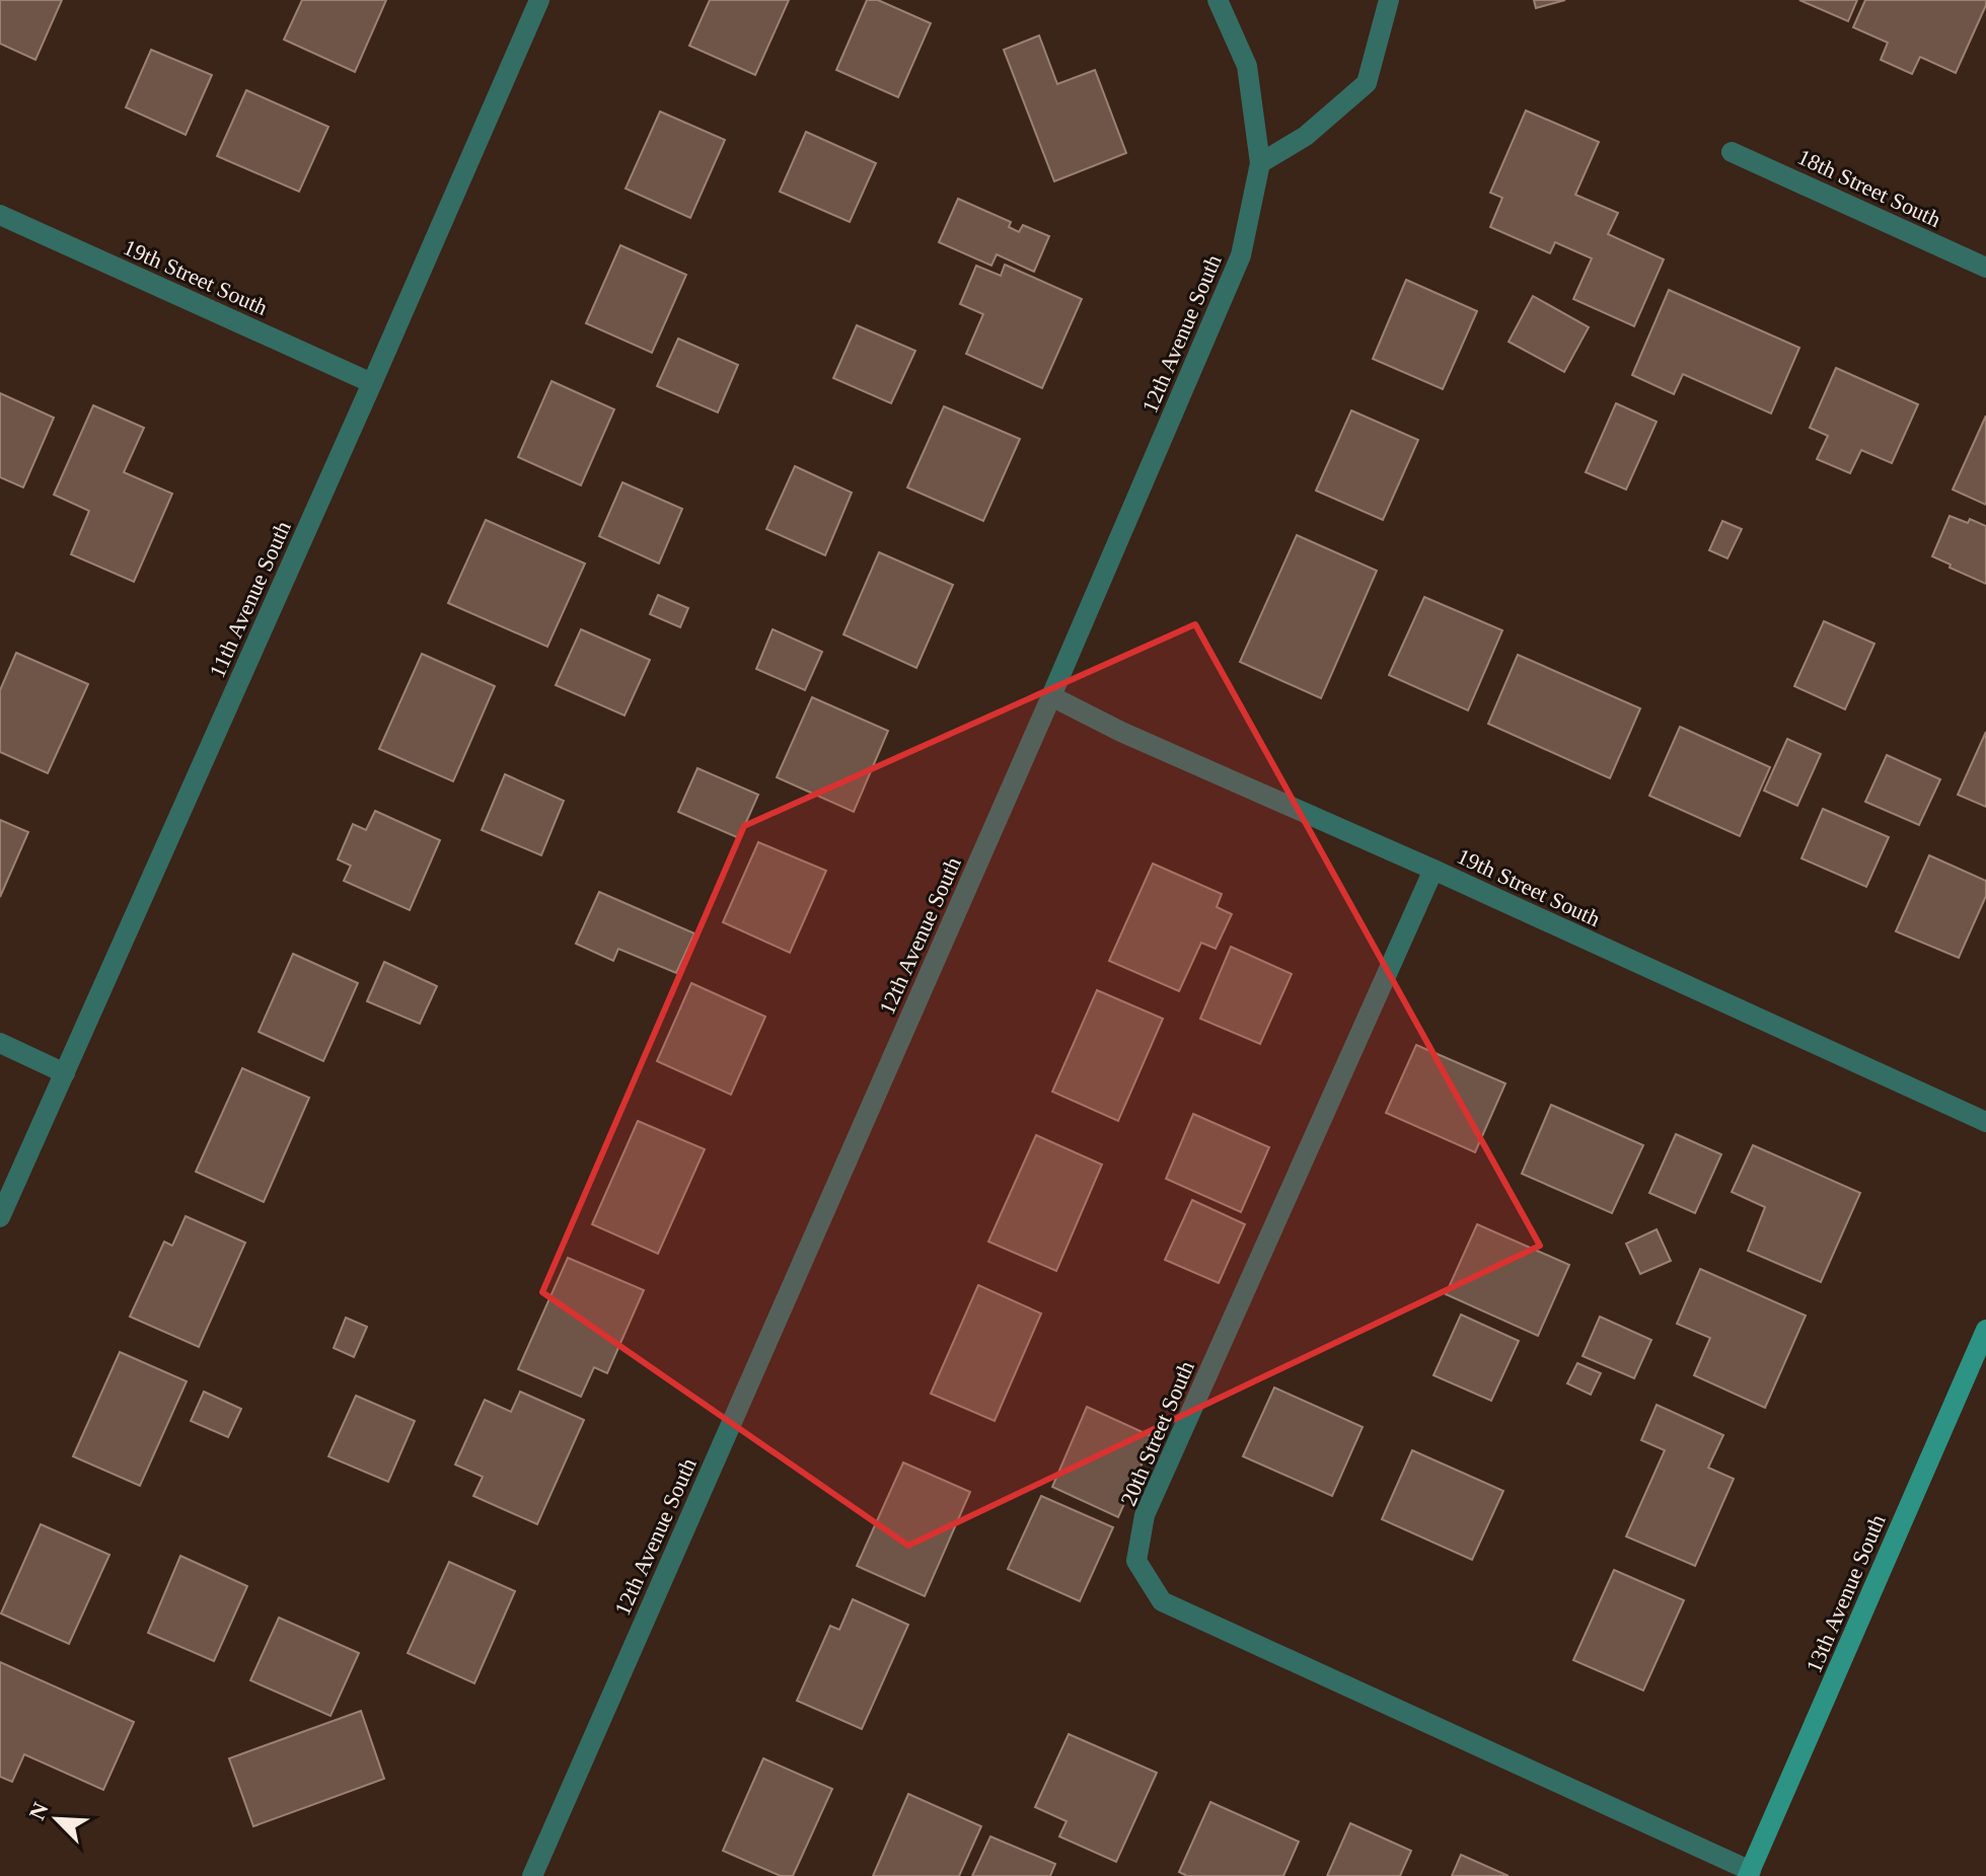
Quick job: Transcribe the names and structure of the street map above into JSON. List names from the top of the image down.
{
  "streets": {
    "main road": ["13th Avenue South"],
    "street": [
      "18th Street South",
      "19th Street South",
      "12th Avenue South",
      "11th Avenue South",
      "20th Street South"
    ]
  },
  "crossings": [
    ["19th Street South", "12th Avenue South"],
    ["19th Street South", "11th Avenue South"],
    ["19th Street South", "20th Street South"],
    ["20th Street South", "13th Avenue South"]
  ],
  "north": "top left"
}
